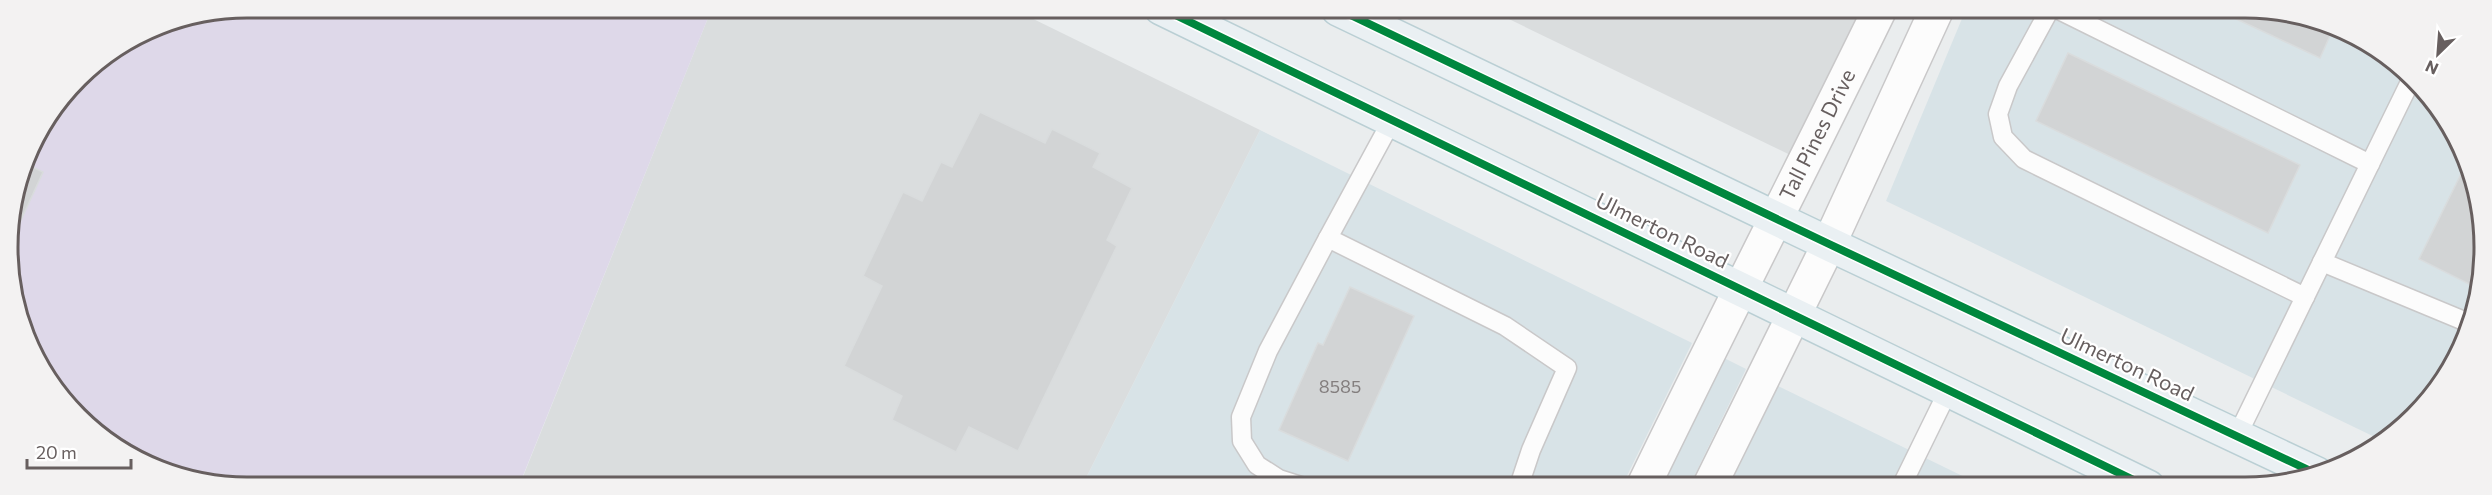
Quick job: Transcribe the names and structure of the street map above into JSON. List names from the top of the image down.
{
  "streets": {
    "main road": ["Ulmerton Road"],
    "street": ["Tall Pines Drive"]
  },
  "crossings": [
    ["Tall Pines Drive", "Ulmerton Road"]
  ],
  "house_numbers": ["8585"],
  "scale_bar": "20 m",
  "north": "bottom left"
}
